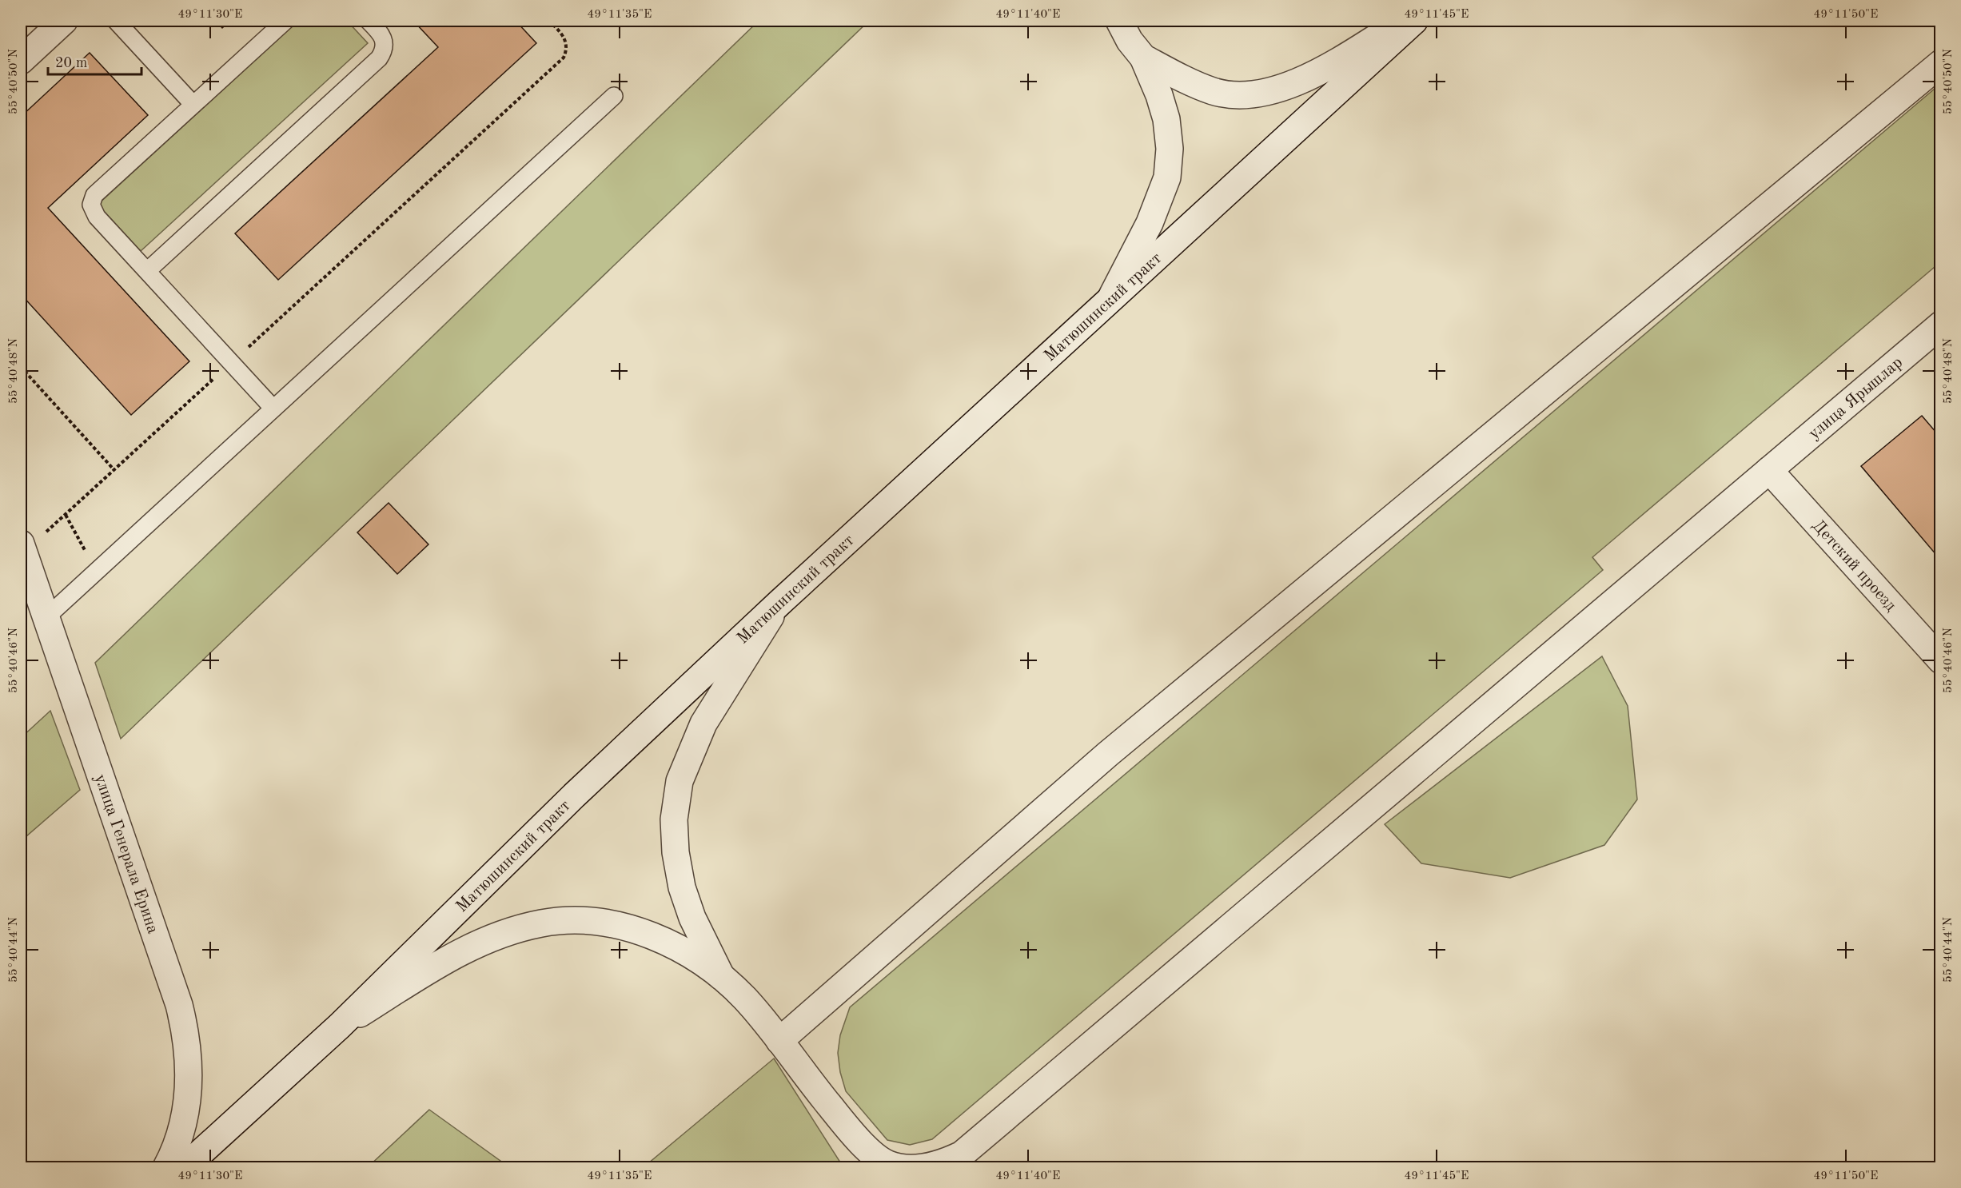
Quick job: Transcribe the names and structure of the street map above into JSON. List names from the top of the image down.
{
  "streets": {
    "street": [
      "Матюшинский тракт",
      "улица Ярышлар",
      "Детский проезд",
      "улица Генерала Ерина"
    ]
  },
  "crossings": [
    ["улица Ярышлар", "Детский проезд"]
  ],
  "scale_bar": "20 m",
  "coordinates": [
    "49°11'30\"E",
    "49°11'35\"E",
    "49°11'40\"E",
    "49°11'45\"E",
    "49°11'50\"E",
    "55°40'50\"N",
    "55°40'48\"N",
    "55°40'46\"N",
    "55°40'44\"N"
  ]
}
